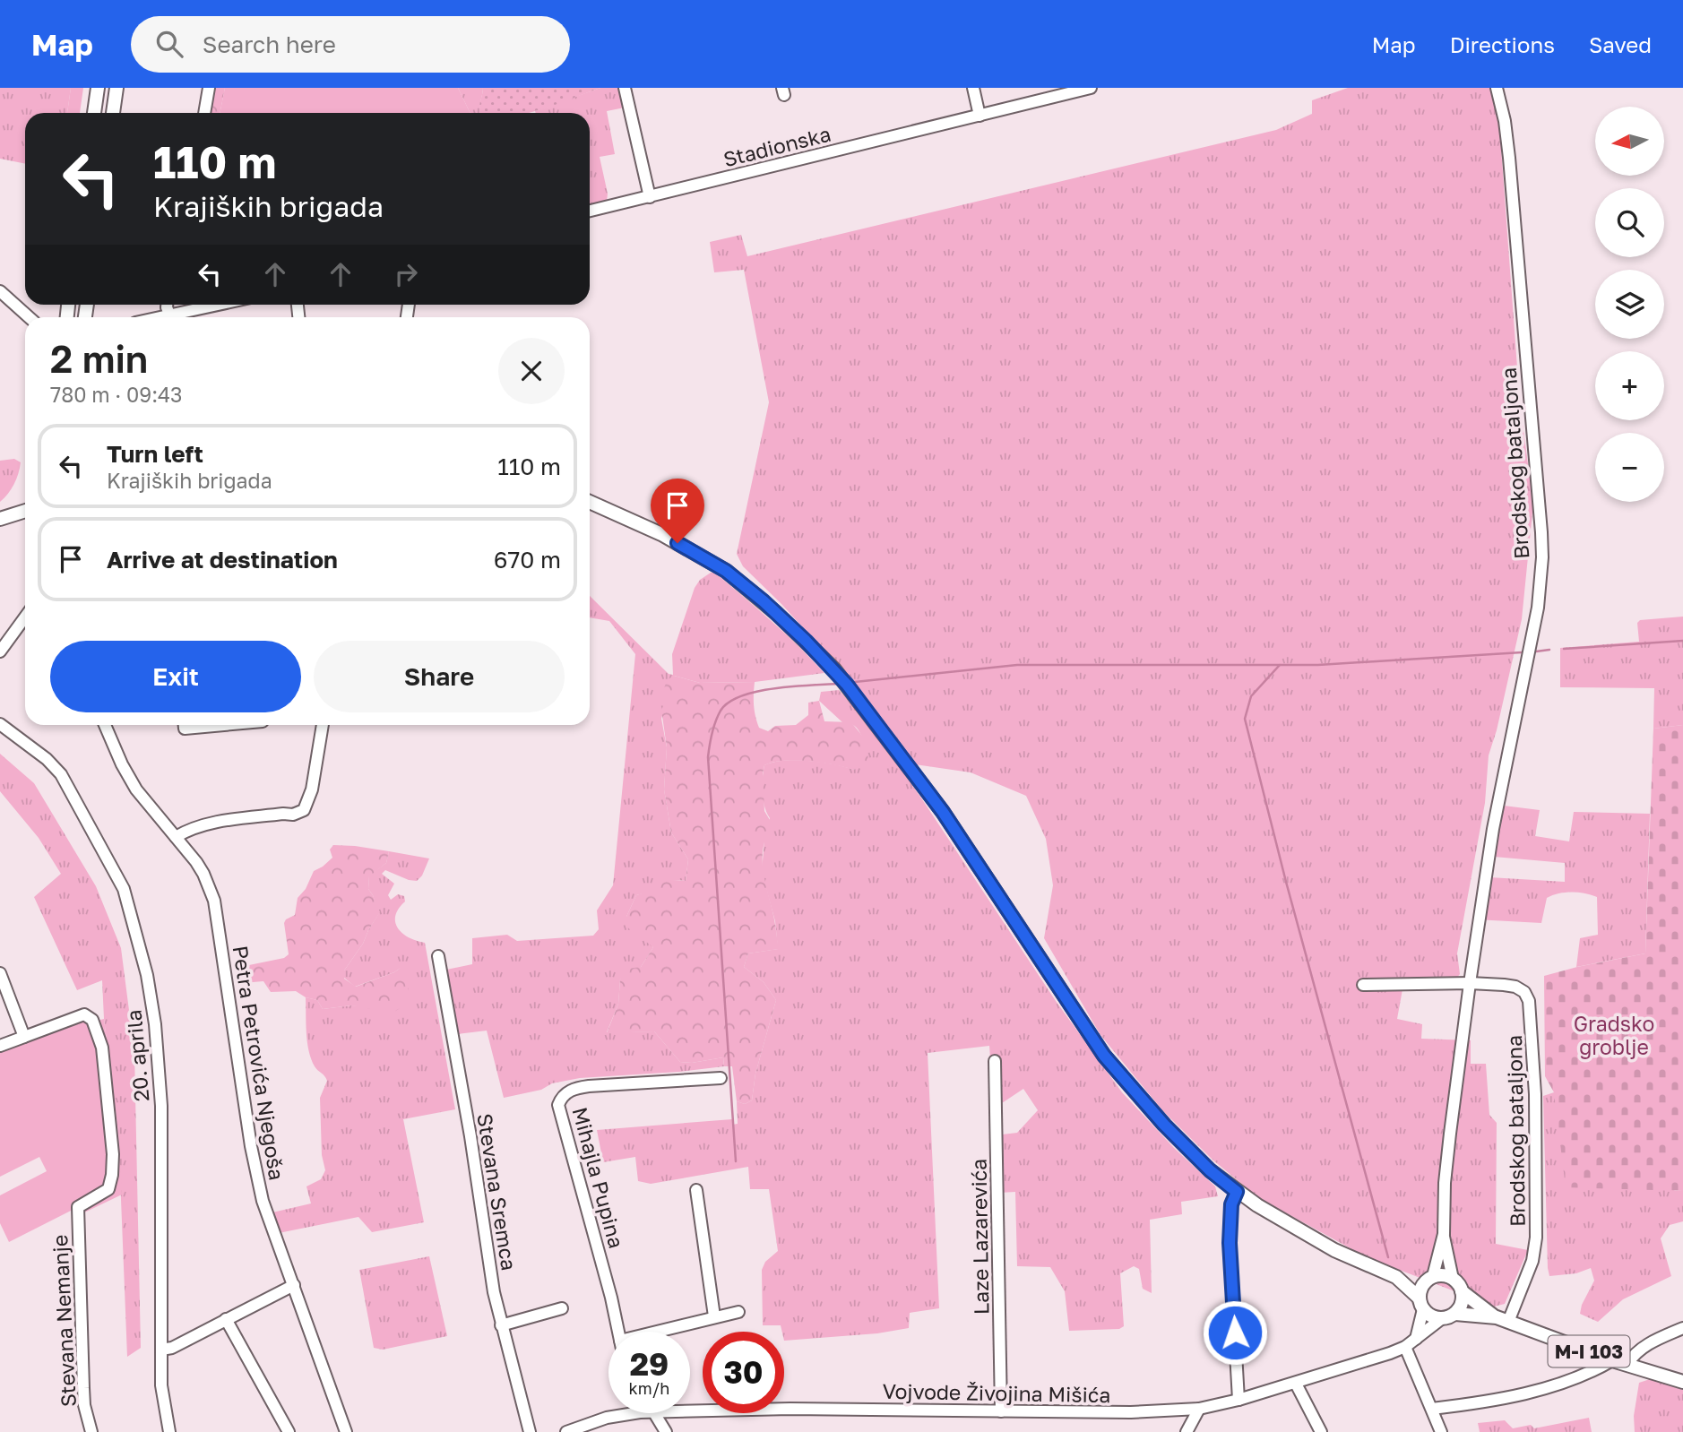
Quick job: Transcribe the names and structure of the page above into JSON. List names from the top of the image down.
{
  "streets": {
    "main road": ["M-I 103"],
    "street": [
      "Stadionska",
      "Brodskog bataljona",
      "20. aprila",
      "Petra Petrovića Njegoša",
      "Mihajla Pupina",
      "Stevana Sremca",
      "Laze Lazarevića",
      "Stevana Nemanje",
      "Vojvode Živojina Mišića"
    ]
  },
  "crossings": [
    ["Brodskog bataljona", "M-I 103"],
    ["Brodskog bataljona", "Vojvode Živojina Mišića"],
    ["Laze Lazarevića", "Vojvode Živojina Mišića"],
    ["M-I 103", "Vojvode Živojina Mišića"]
  ],
  "parks": ["Gradsko groblje"],
  "north": "left",
  "page": {
    "header": "Map",
    "search": "Search here",
    "nav": ["Map", "Directions", "Saved"],
    "map_buttons": ["+", "−"],
    "turn": ["110 m", "Krajiških brigada"],
    "heading": ["2 min", "780 m · 09:43"],
    "list": [
      {
        "name": "Turn left",
        "note": "Krajiških brigada",
        "value": "110 m"
      },
      {
        "name": "Arrive at destination",
        "value": "670 m"
      }
    ],
    "buttons": ["Exit", "Share"],
    "speed": "29 km/h",
    "limit": "30"
  }
}
